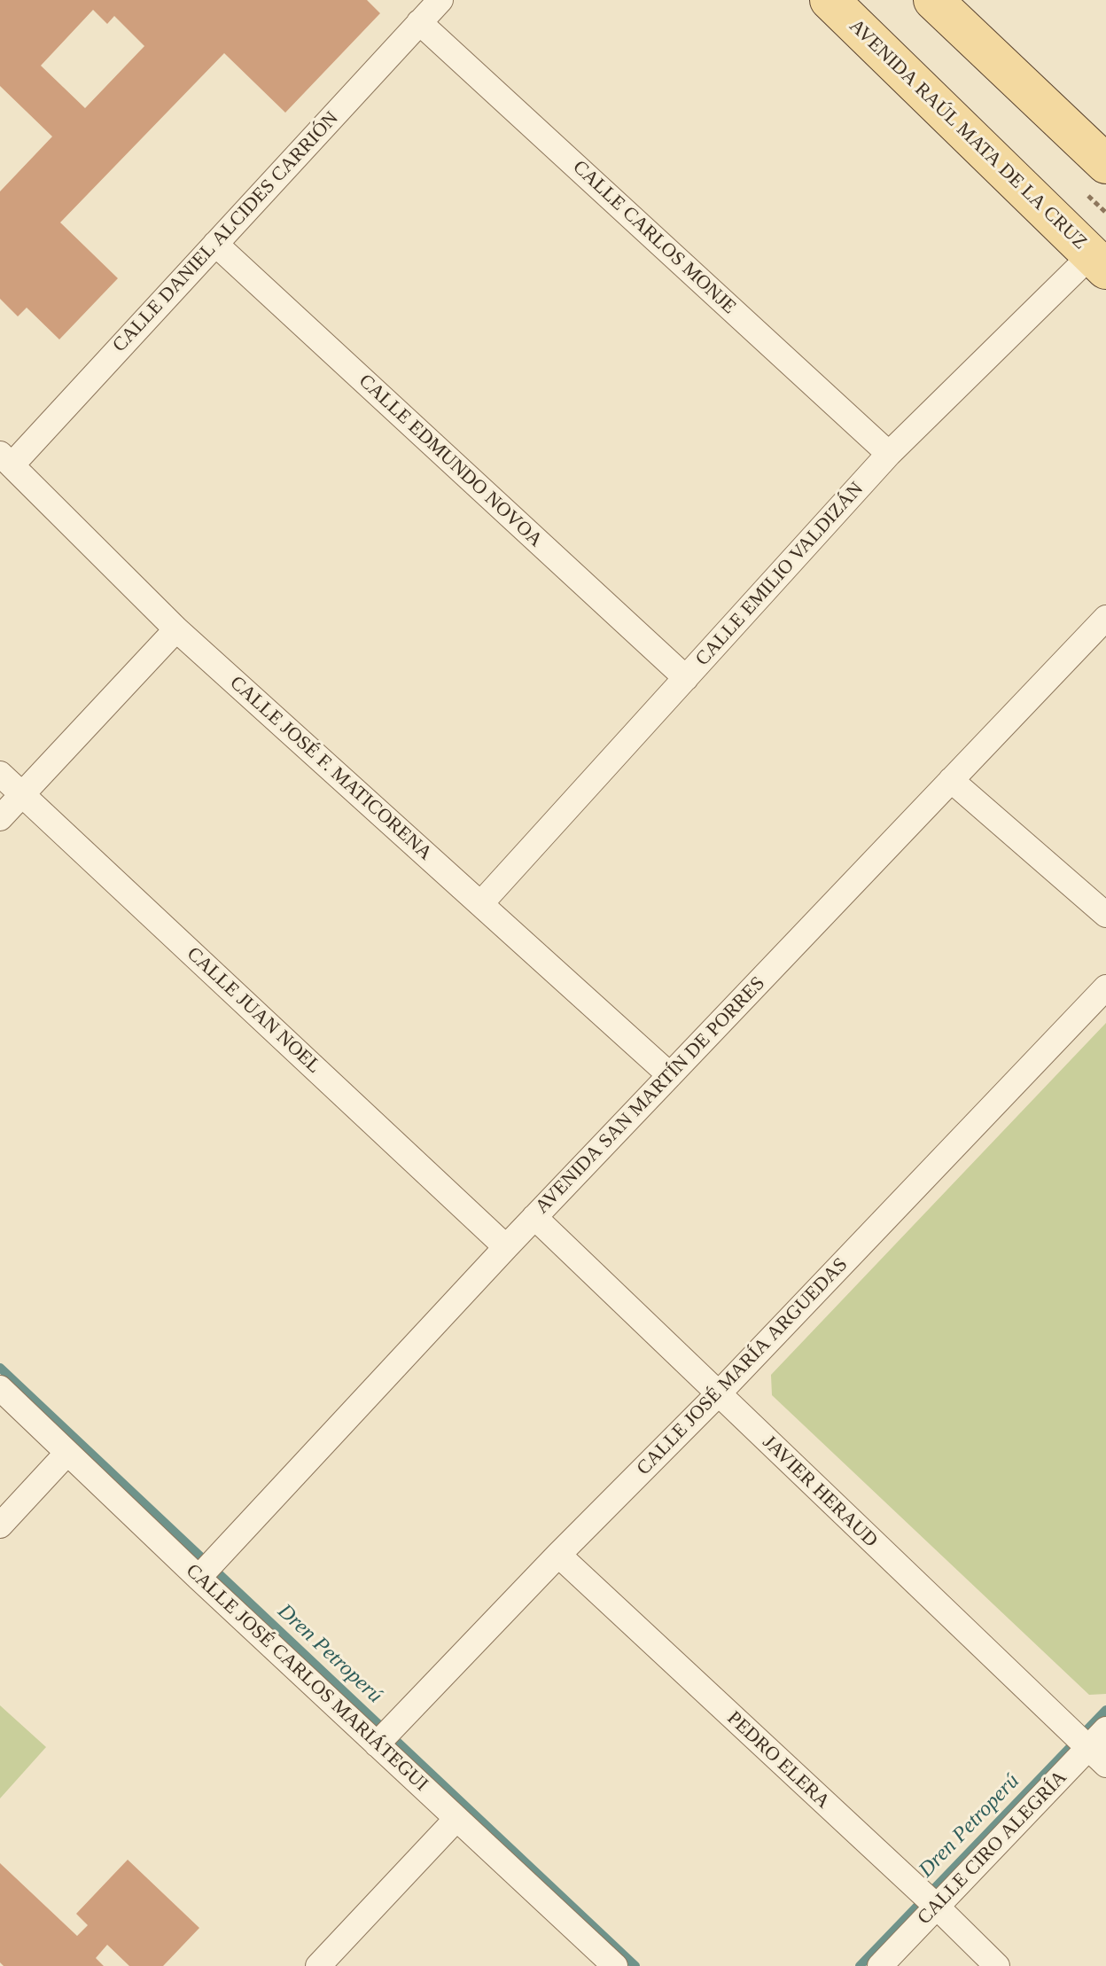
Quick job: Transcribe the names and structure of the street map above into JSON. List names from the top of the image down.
{
  "streets": {
    "main road": ["AVENIDA RAÚL MATA DE LA CRUZ"],
    "street": [
      "CALLE DANIEL ALCIDES CARRIÓN",
      "CALLE CARLOS MONJE",
      "CALLE EDMUNDO NOVOA",
      "CALLE EMILIO VALDIZÁN",
      "CALLE JOSÉ F. MATICORENA",
      "CALLE JUAN NOEL",
      "AVENIDA SAN MARTÍN DE PORRES",
      "CALLE JOSÉ MARÍA ARGUEDAS",
      "JAVIER HERAUD",
      "CALLE JOSÉ CARLOS MARIÁTEGUI",
      "PEDRO ELERA",
      "CALLE CIRO ALEGRÍA"
    ]
  },
  "crossings": [
    ["AVENIDA RAÚL MATA DE LA CRUZ", "CALLE EMILIO VALDIZÁN"],
    ["CALLE DANIEL ALCIDES CARRIÓN", "CALLE CARLOS MONJE"],
    ["CALLE DANIEL ALCIDES CARRIÓN", "CALLE EDMUNDO NOVOA"],
    ["CALLE DANIEL ALCIDES CARRIÓN", "CALLE JOSÉ F. MATICORENA"],
    ["CALLE CARLOS MONJE", "CALLE EMILIO VALDIZÁN"],
    ["CALLE EDMUNDO NOVOA", "CALLE EMILIO VALDIZÁN"],
    ["CALLE EMILIO VALDIZÁN", "CALLE JOSÉ F. MATICORENA"],
    ["CALLE JOSÉ F. MATICORENA", "AVENIDA SAN MARTÍN DE PORRES"],
    ["CALLE JUAN NOEL", "AVENIDA SAN MARTÍN DE PORRES"],
    ["AVENIDA SAN MARTÍN DE PORRES", "JAVIER HERAUD"],
    ["AVENIDA SAN MARTÍN DE PORRES", "CALLE JOSÉ CARLOS MARIÁTEGUI"],
    ["CALLE JOSÉ MARÍA ARGUEDAS", "JAVIER HERAUD"],
    ["CALLE JOSÉ MARÍA ARGUEDAS", "CALLE JOSÉ CARLOS MARIÁTEGUI"],
    ["CALLE JOSÉ MARÍA ARGUEDAS", "PEDRO ELERA"],
    ["JAVIER HERAUD", "CALLE CIRO ALEGRÍA"],
    ["PEDRO ELERA", "CALLE CIRO ALEGRÍA"]
  ],
  "water": ["Dren Petroperú"]
}
